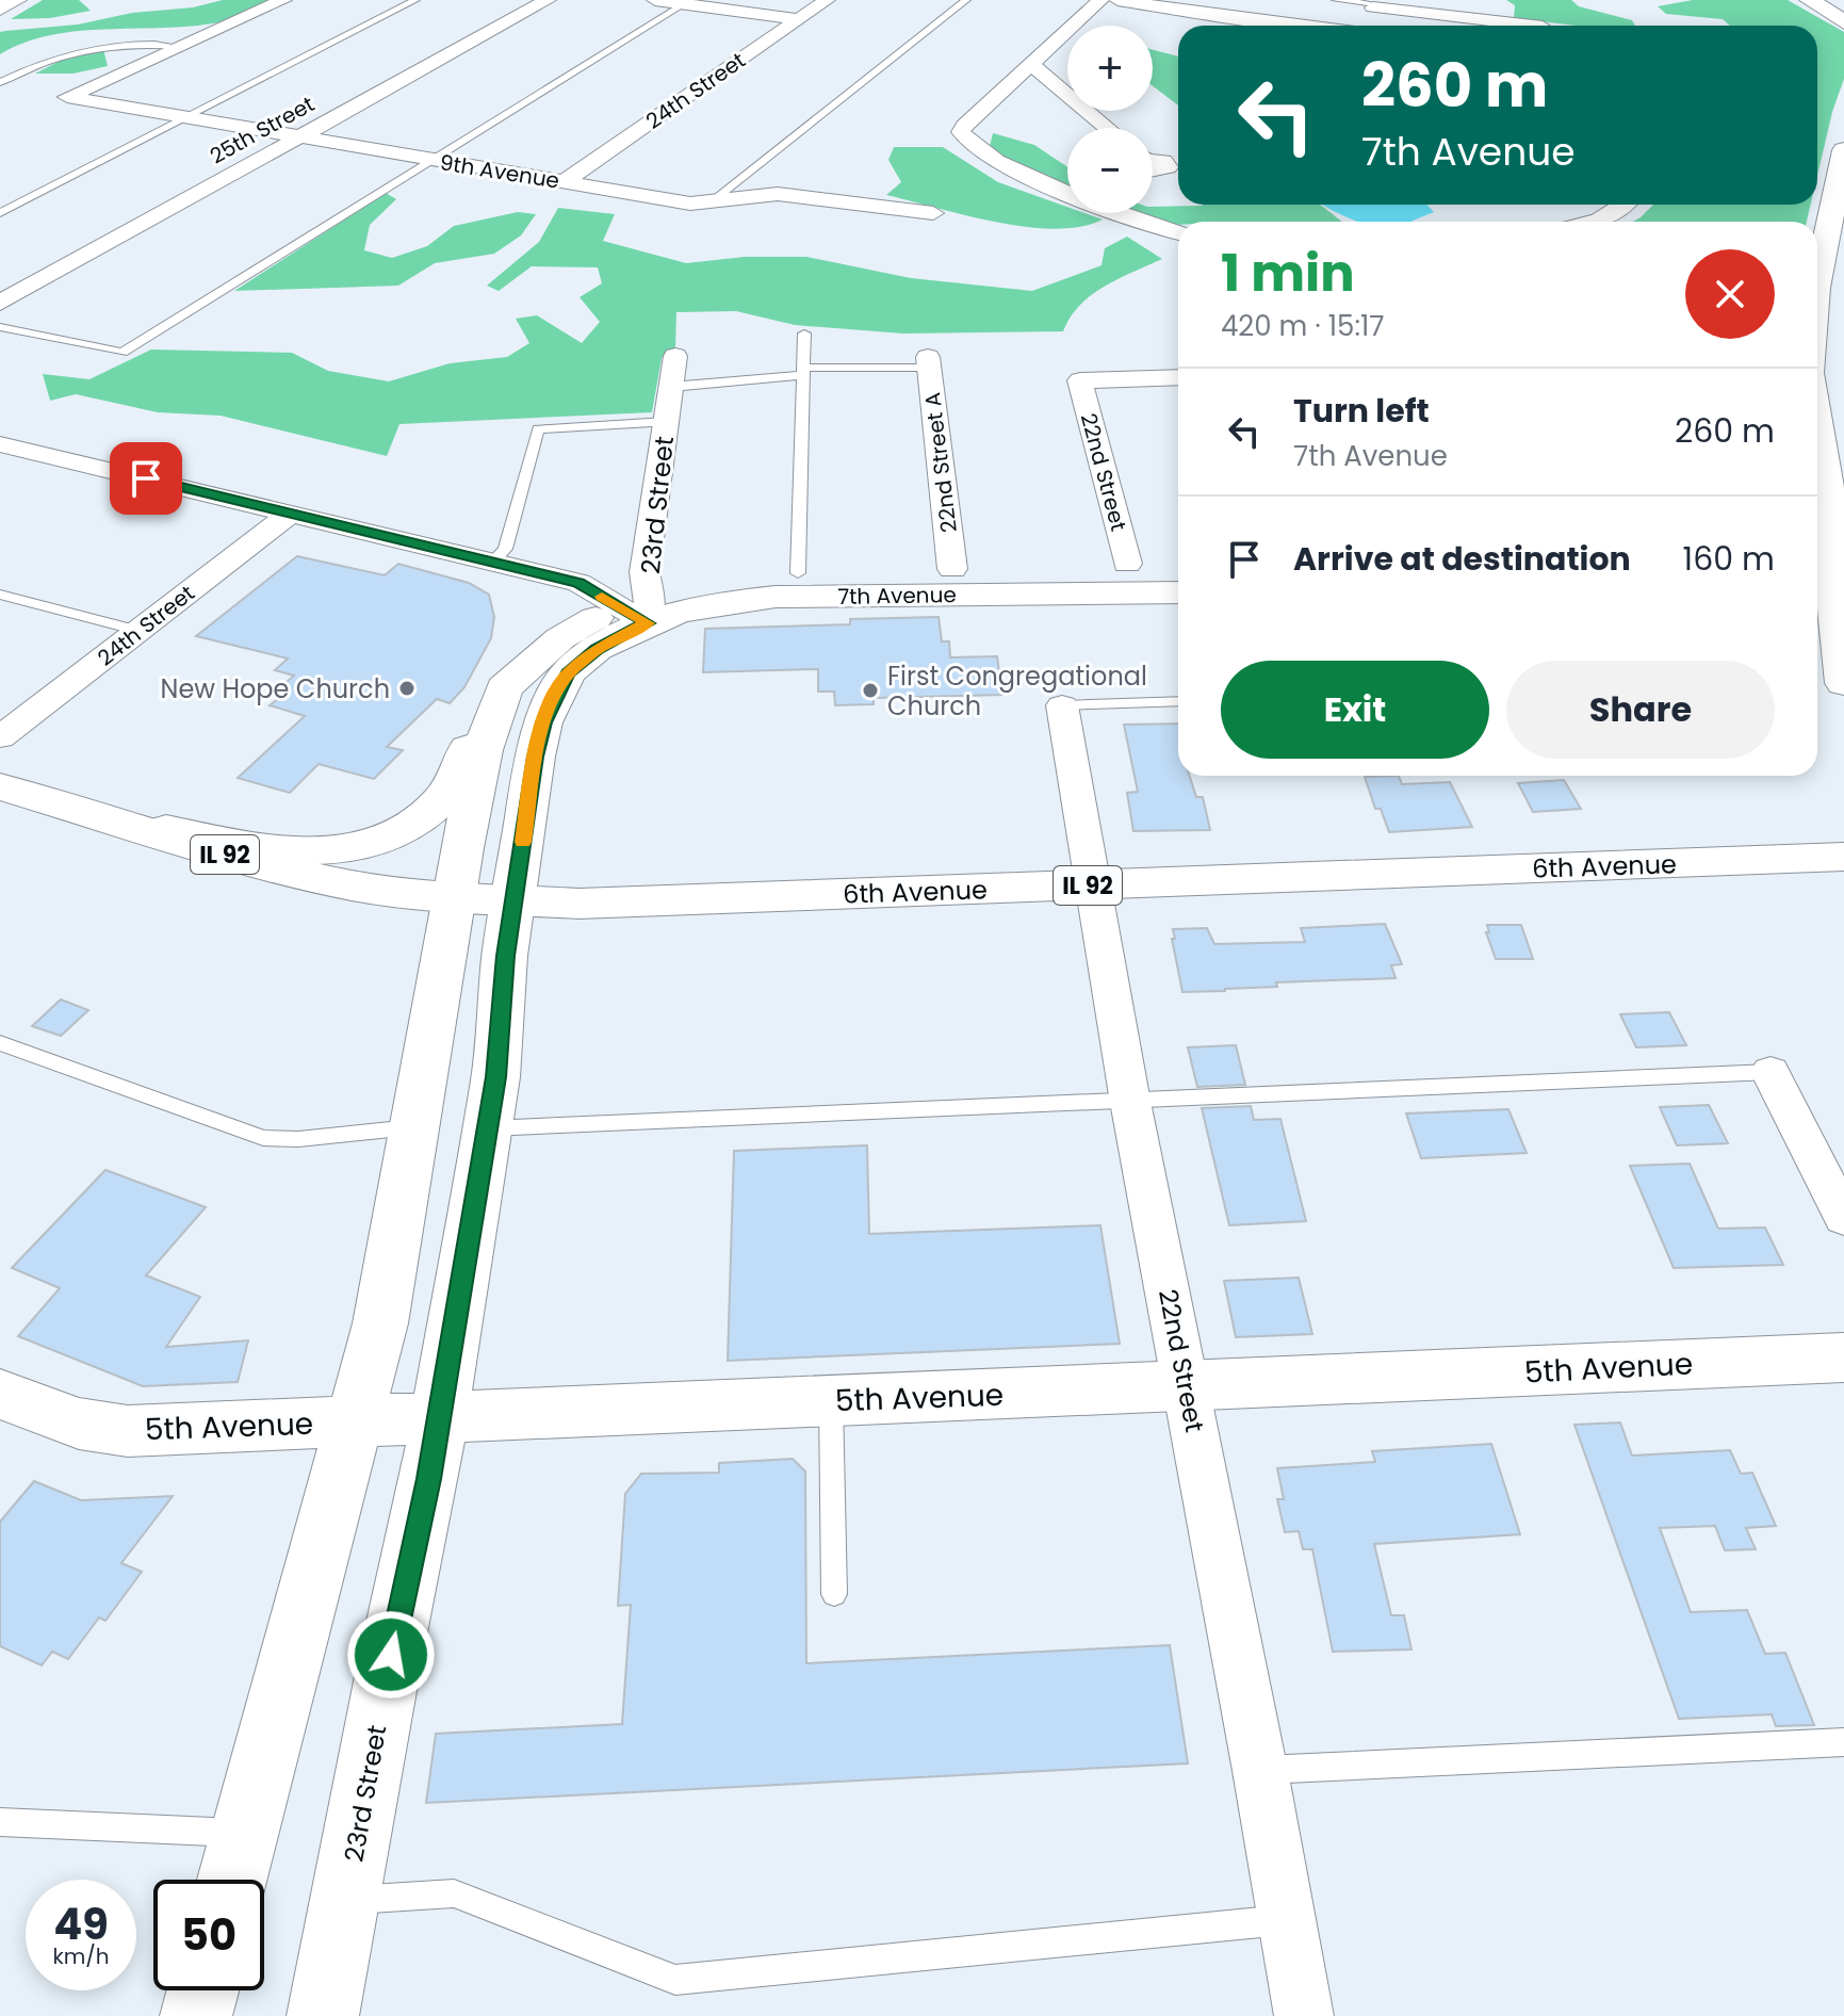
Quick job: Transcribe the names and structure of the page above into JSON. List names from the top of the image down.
{
  "streets": {
    "main road": [
      "23rd Street",
      "7th Avenue",
      "IL 92",
      "6th Avenue",
      "5th Avenue"
    ],
    "street": [
      "24th Street",
      "25th Street",
      "9th Avenue",
      "22nd Street A",
      "22nd Street"
    ]
  },
  "crossings": [
    ["24th Street", "9th Avenue"],
    ["25th Street", "9th Avenue"],
    ["22nd Street A", "7th Avenue"],
    ["22nd Street", "7th Avenue"],
    ["22nd Street", "6th Avenue"],
    ["22nd Street", "5th Avenue"],
    ["23rd Street", "7th Avenue"],
    ["23rd Street", "6th Avenue"],
    ["23rd Street", "5th Avenue"]
  ],
  "places": ["New Hope Church", "First Congregational Church"],
  "page": {
    "map_buttons": ["+", "−"],
    "turn": ["260 m", "7th Avenue"],
    "heading": ["1 min", "420 m · 15:17"],
    "list": [
      {
        "name": "Turn left",
        "note": "7th Avenue",
        "value": "260 m"
      },
      {
        "name": "Arrive at destination",
        "value": "160 m"
      }
    ],
    "buttons": ["Exit", "Share"],
    "speed": "49 km/h",
    "limit": "50"
  }
}
